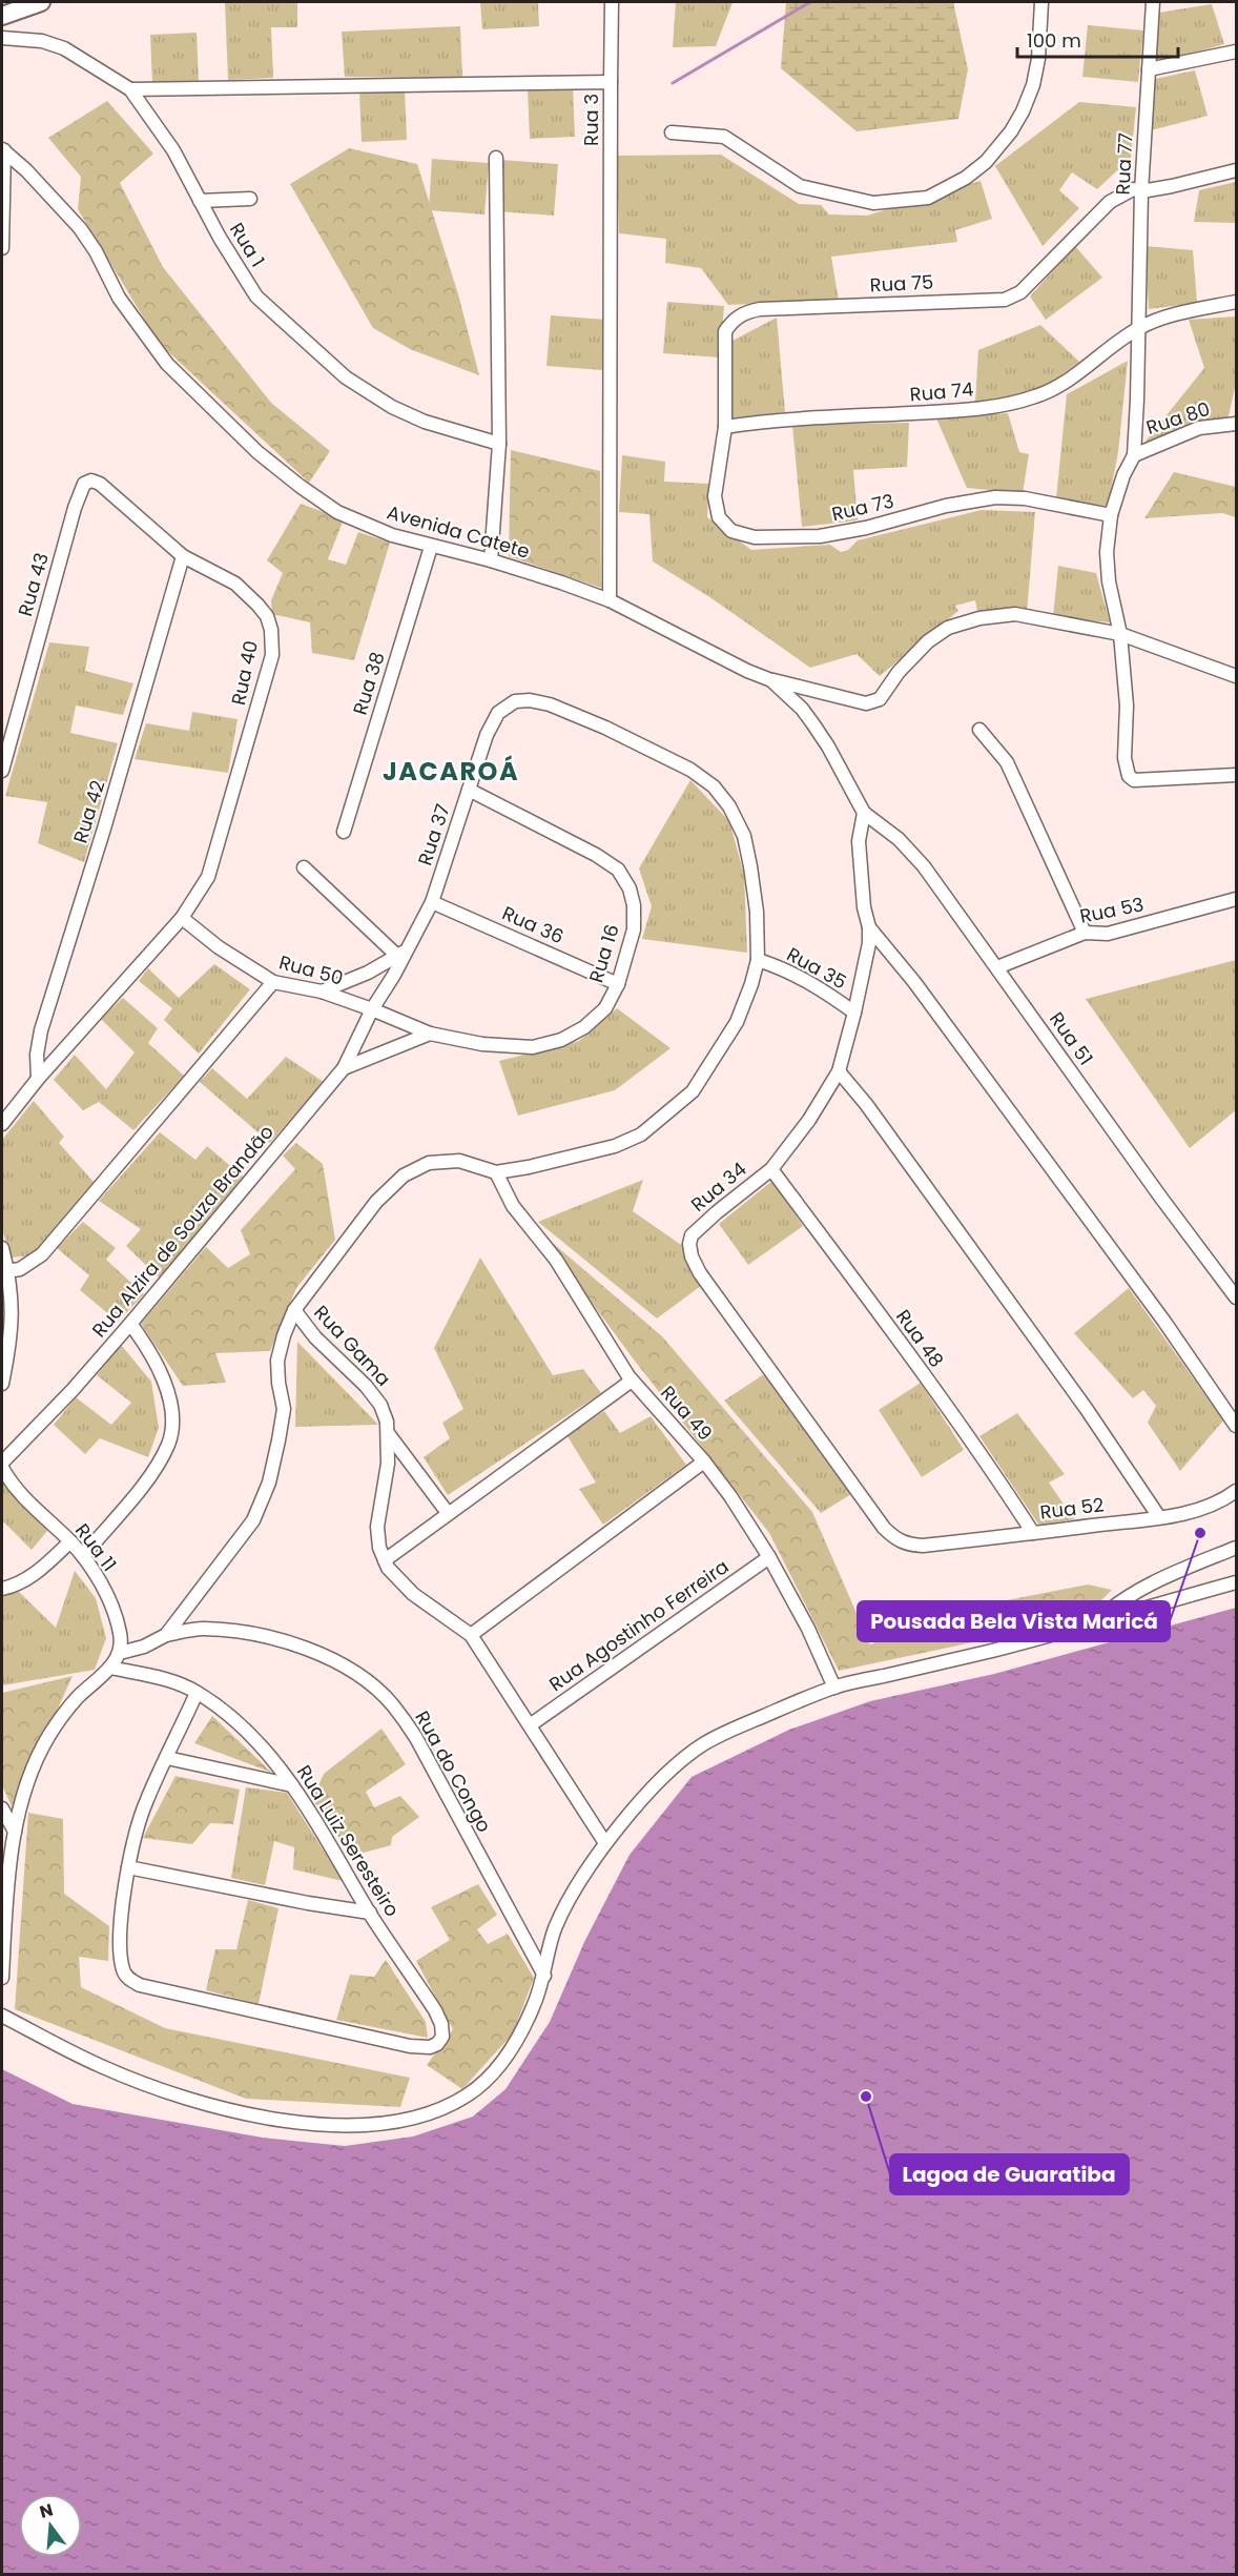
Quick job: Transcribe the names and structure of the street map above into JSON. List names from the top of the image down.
{
  "streets": {
    "street": [
      "Rua 3",
      "Rua 77",
      "Rua 1",
      "Rua 75",
      "Rua 74",
      "Rua 80",
      "Rua 73",
      "Avenida Catete",
      "Rua 43",
      "Rua 40",
      "Rua 38",
      "Rua 42",
      "Rua 37",
      "Rua 53",
      "Rua 36",
      "Rua 16",
      "Rua 35",
      "Rua 50",
      "Rua 51",
      "Rua 34",
      "Rua Alzira de Souza Brandão",
      "Rua 48",
      "Rua Gama",
      "Rua 49",
      "Rua 52",
      "Rua 11",
      "Rua Agostinho Ferreira",
      "Rua do Congo",
      "Rua Luiz Seresteiro"
    ]
  },
  "crossings": [
    ["Rua 3", "Rua 1"],
    ["Rua 3", "Avenida Catete"],
    ["Rua 77", "Rua 75"],
    ["Rua 77", "Rua 74"],
    ["Rua 75", "Rua 74"],
    ["Rua 75", "Rua 73"],
    ["Rua 74", "Rua 73"],
    ["Avenida Catete", "Rua 38"],
    ["Avenida Catete", "Rua 51"],
    ["Avenida Catete", "Rua 34"],
    ["Rua 43", "Rua 40"],
    ["Rua 40", "Rua 42"],
    ["Rua 40", "Rua 50"],
    ["Rua 37", "Rua 36"],
    ["Rua 37", "Rua 16"],
    ["Rua 37", "Rua 35"],
    ["Rua 37", "Rua 50"],
    ["Rua 37", "Rua Alzira de Souza Brandão"],
    ["Rua 53", "Rua 51"],
    ["Rua 36", "Rua 16"],
    ["Rua 16", "Rua 50"],
    ["Rua 16", "Rua Alzira de Souza Brandão"],
    ["Rua 35", "Rua 34"],
    ["Rua 50", "Rua Alzira de Souza Brandão"],
    ["Rua 51", "Rua 34"],
    ["Rua 34", "Rua 48"],
    ["Rua 34", "Rua 52"],
    ["Rua 48", "Rua 52"],
    ["Rua Gama", "Rua Agostinho Ferreira"],
    ["Rua 49", "Rua Agostinho Ferreira"]
  ],
  "districts": ["JACAROÁ"],
  "places": ["Pousada Bela Vista Maricá", "Lagoa de Guaratiba"],
  "scale_bar": "100 m",
  "north": "top"
}
